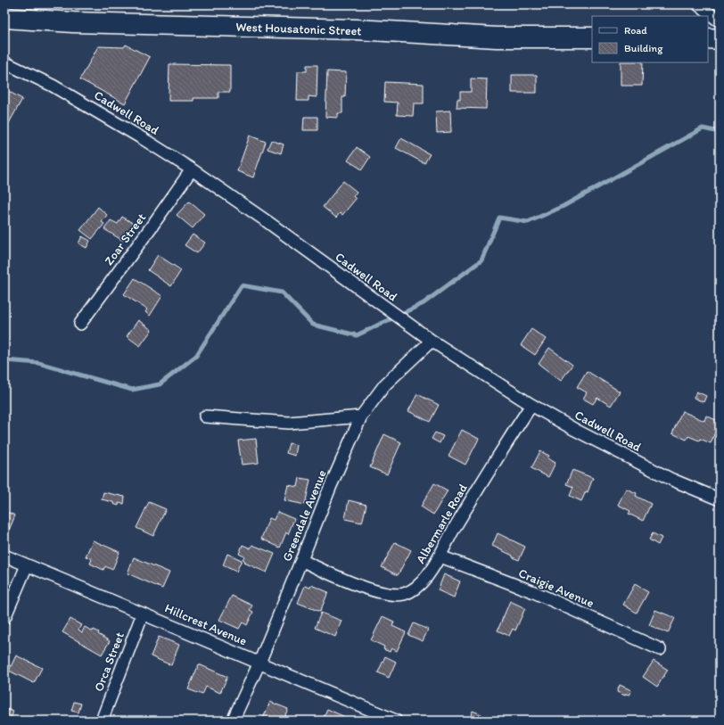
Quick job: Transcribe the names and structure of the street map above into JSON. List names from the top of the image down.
{
  "streets": {
    "highway": ["West Housatonic Street"],
    "street": [
      "Cadwell Road",
      "Zoar Street",
      "Greendale Avenue",
      "Albermarle Road",
      "Craigie Avenue",
      "Hillcrest Avenue",
      "Orca Street"
    ]
  },
  "crossings": [
    ["Cadwell Road", "Zoar Street"],
    ["Cadwell Road", "Greendale Avenue"],
    ["Cadwell Road", "Albermarle Road"],
    ["Greendale Avenue", "Albermarle Road"],
    ["Greendale Avenue", "Hillcrest Avenue"],
    ["Albermarle Road", "Craigie Avenue"],
    ["Hillcrest Avenue", "Orca Street"]
  ],
  "legend": ["Road", "Building"]
}
